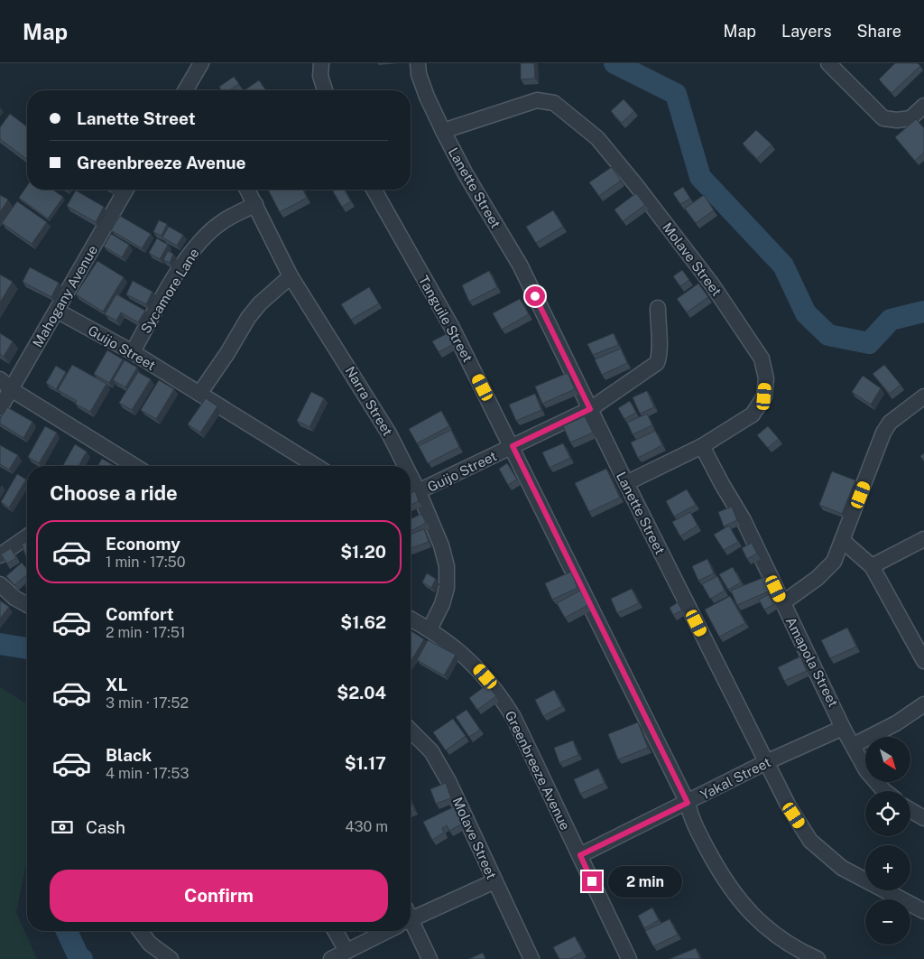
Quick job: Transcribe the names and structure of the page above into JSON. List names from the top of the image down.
{
  "streets": {
    "street": [
      "Lanette Street",
      "Molave Street",
      "Sycamore Lane",
      "Mahogany Avenue",
      "Tanguile Street",
      "Guijo Street",
      "Narra Street",
      "Amapola Street",
      "Greenbreeze Avenue",
      "Yakal Street"
    ]
  },
  "crossings": [
    ["Lanette Street", "Molave Street"],
    ["Lanette Street", "Guijo Street"],
    ["Lanette Street", "Yakal Street"],
    ["Molave Street", "Amapola Street"],
    ["Sycamore Lane", "Guijo Street"],
    ["Sycamore Lane", "Narra Street"],
    ["Mahogany Avenue", "Guijo Street"],
    ["Tanguile Street", "Guijo Street"],
    ["Tanguile Street", "Yakal Street"],
    ["Guijo Street", "Narra Street"],
    ["Narra Street", "Greenbreeze Avenue"],
    ["Amapola Street", "Yakal Street"],
    ["Greenbreeze Avenue", "Yakal Street"]
  ],
  "north": "bottom right",
  "page": {
    "header": "Map",
    "nav": ["Map", "Layers", "Share"],
    "banner": ["Lanette Street", "Greenbreeze Avenue"],
    "heading": "Choose a ride",
    "list": [
      {
        "name": "Economy",
        "note": "1 min · 17:50",
        "value": "$1.20"
      },
      {
        "name": "Comfort",
        "note": "2 min · 17:51",
        "value": "$1.62"
      },
      {
        "name": "XL",
        "note": "3 min · 17:52",
        "value": "$2.04"
      },
      {
        "name": "Black",
        "note": "4 min · 17:53",
        "value": "$1.17"
      }
    ],
    "map_buttons": ["+", "−"],
    "pay": ["Cash", "430 m"],
    "buttons": "Confirm",
    "bubble": "2 min"
  }
}
